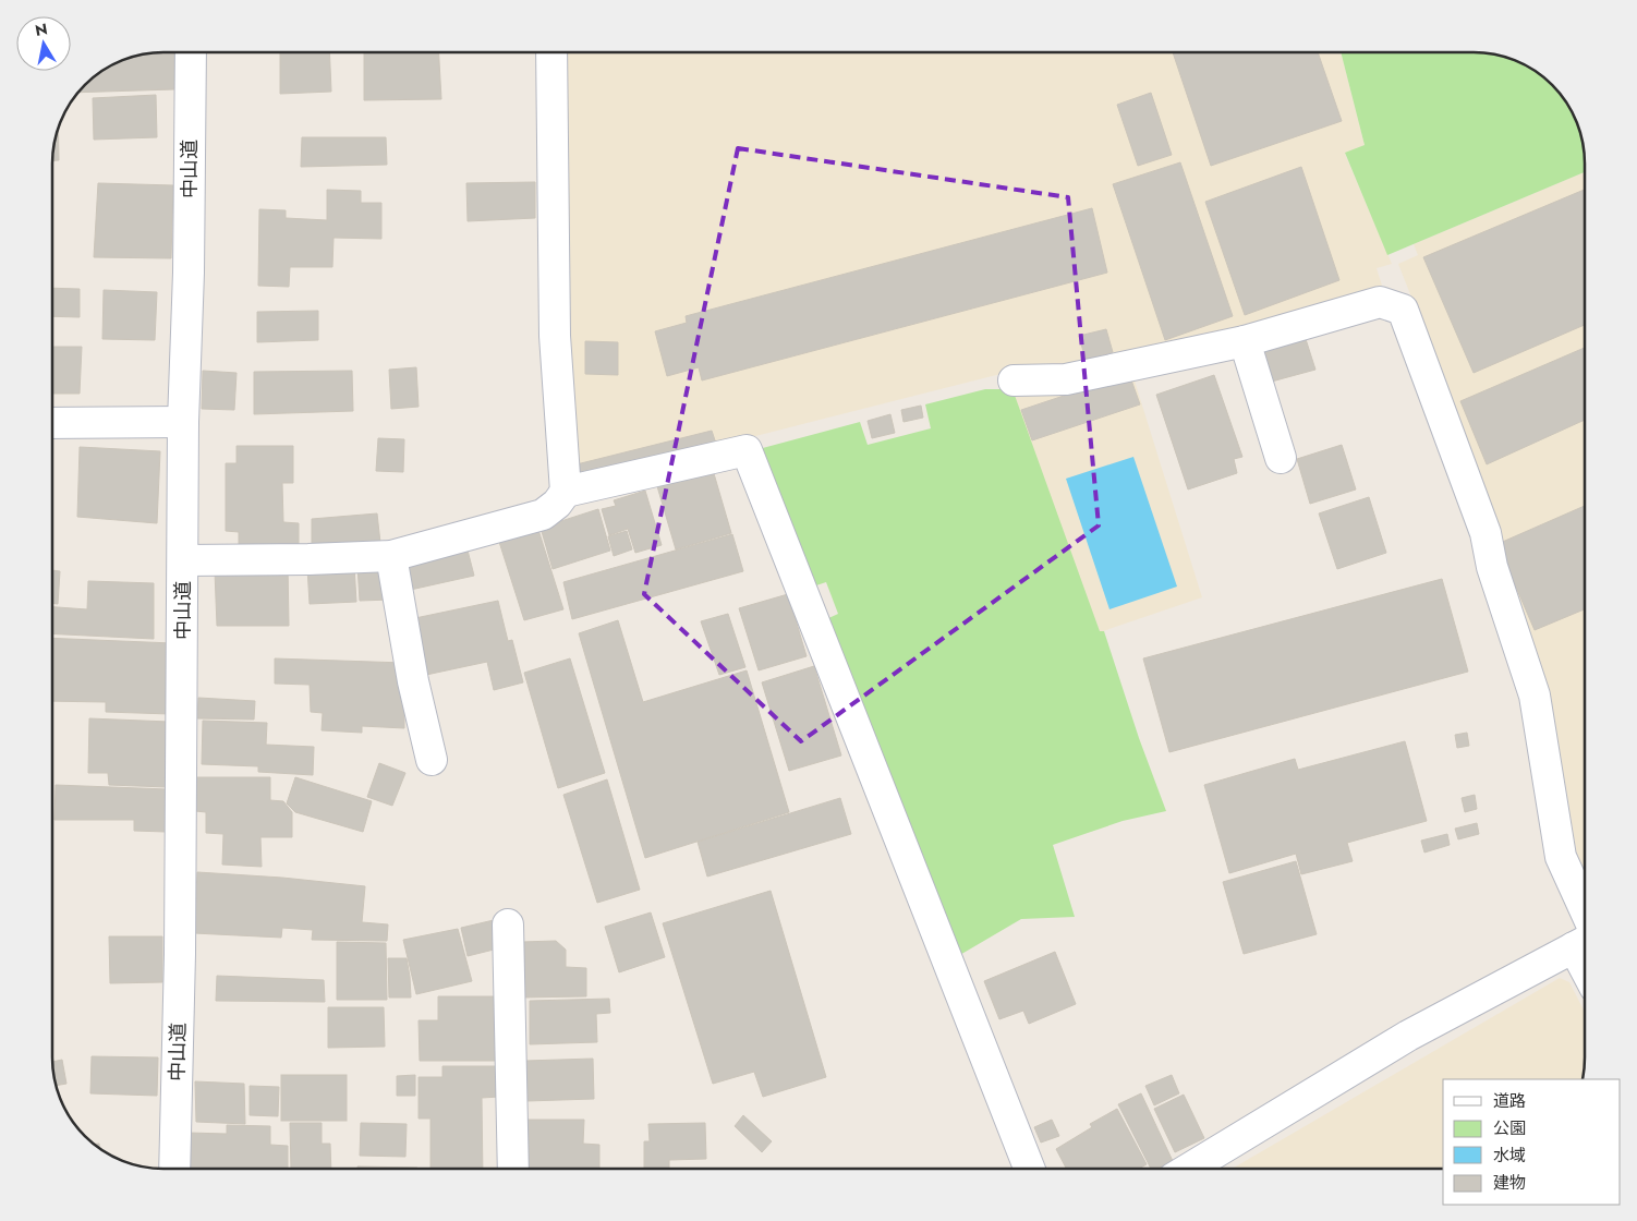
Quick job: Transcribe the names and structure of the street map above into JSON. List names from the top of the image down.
{
  "streets": {
    "street": ["中山道"]
  },
  "legend": [
    "道路",
    "公園",
    "水域",
    "建物"
  ],
  "north": "top"
}
